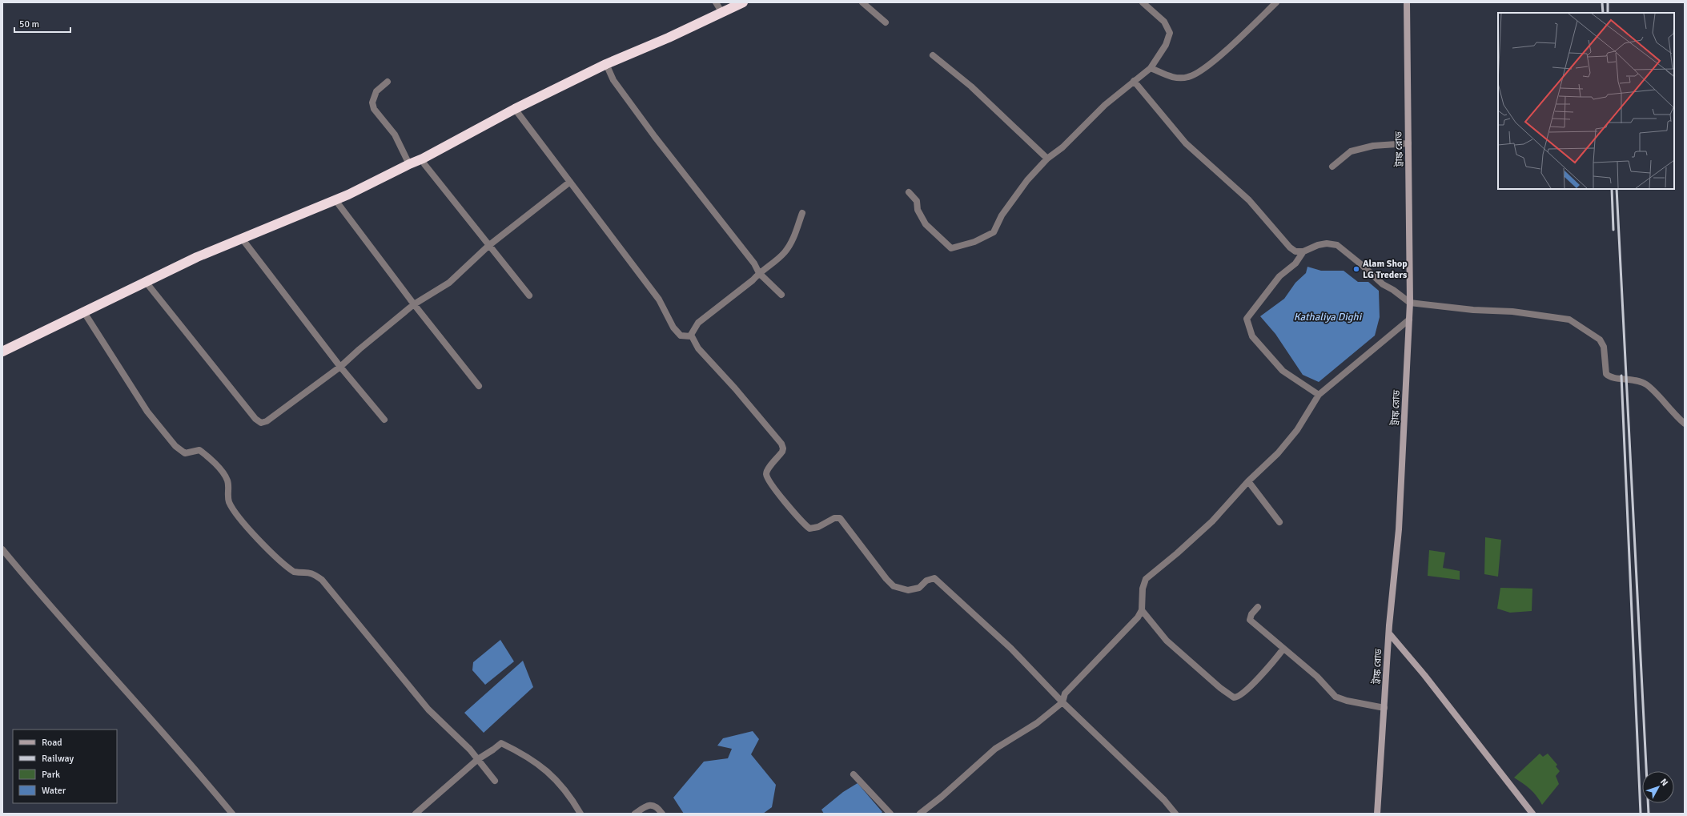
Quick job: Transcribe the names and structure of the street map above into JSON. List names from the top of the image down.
{
  "streets": {
    "main road": ["ট্রাঙ্ক রোড"]
  },
  "water": ["Kathaliya Dighi"],
  "places": ["Alam Shop LG Treders"],
  "legend": [
    "Road",
    "Railway",
    "Park",
    "Water"
  ],
  "scale_bar": "50 m",
  "north": "top right"
}
